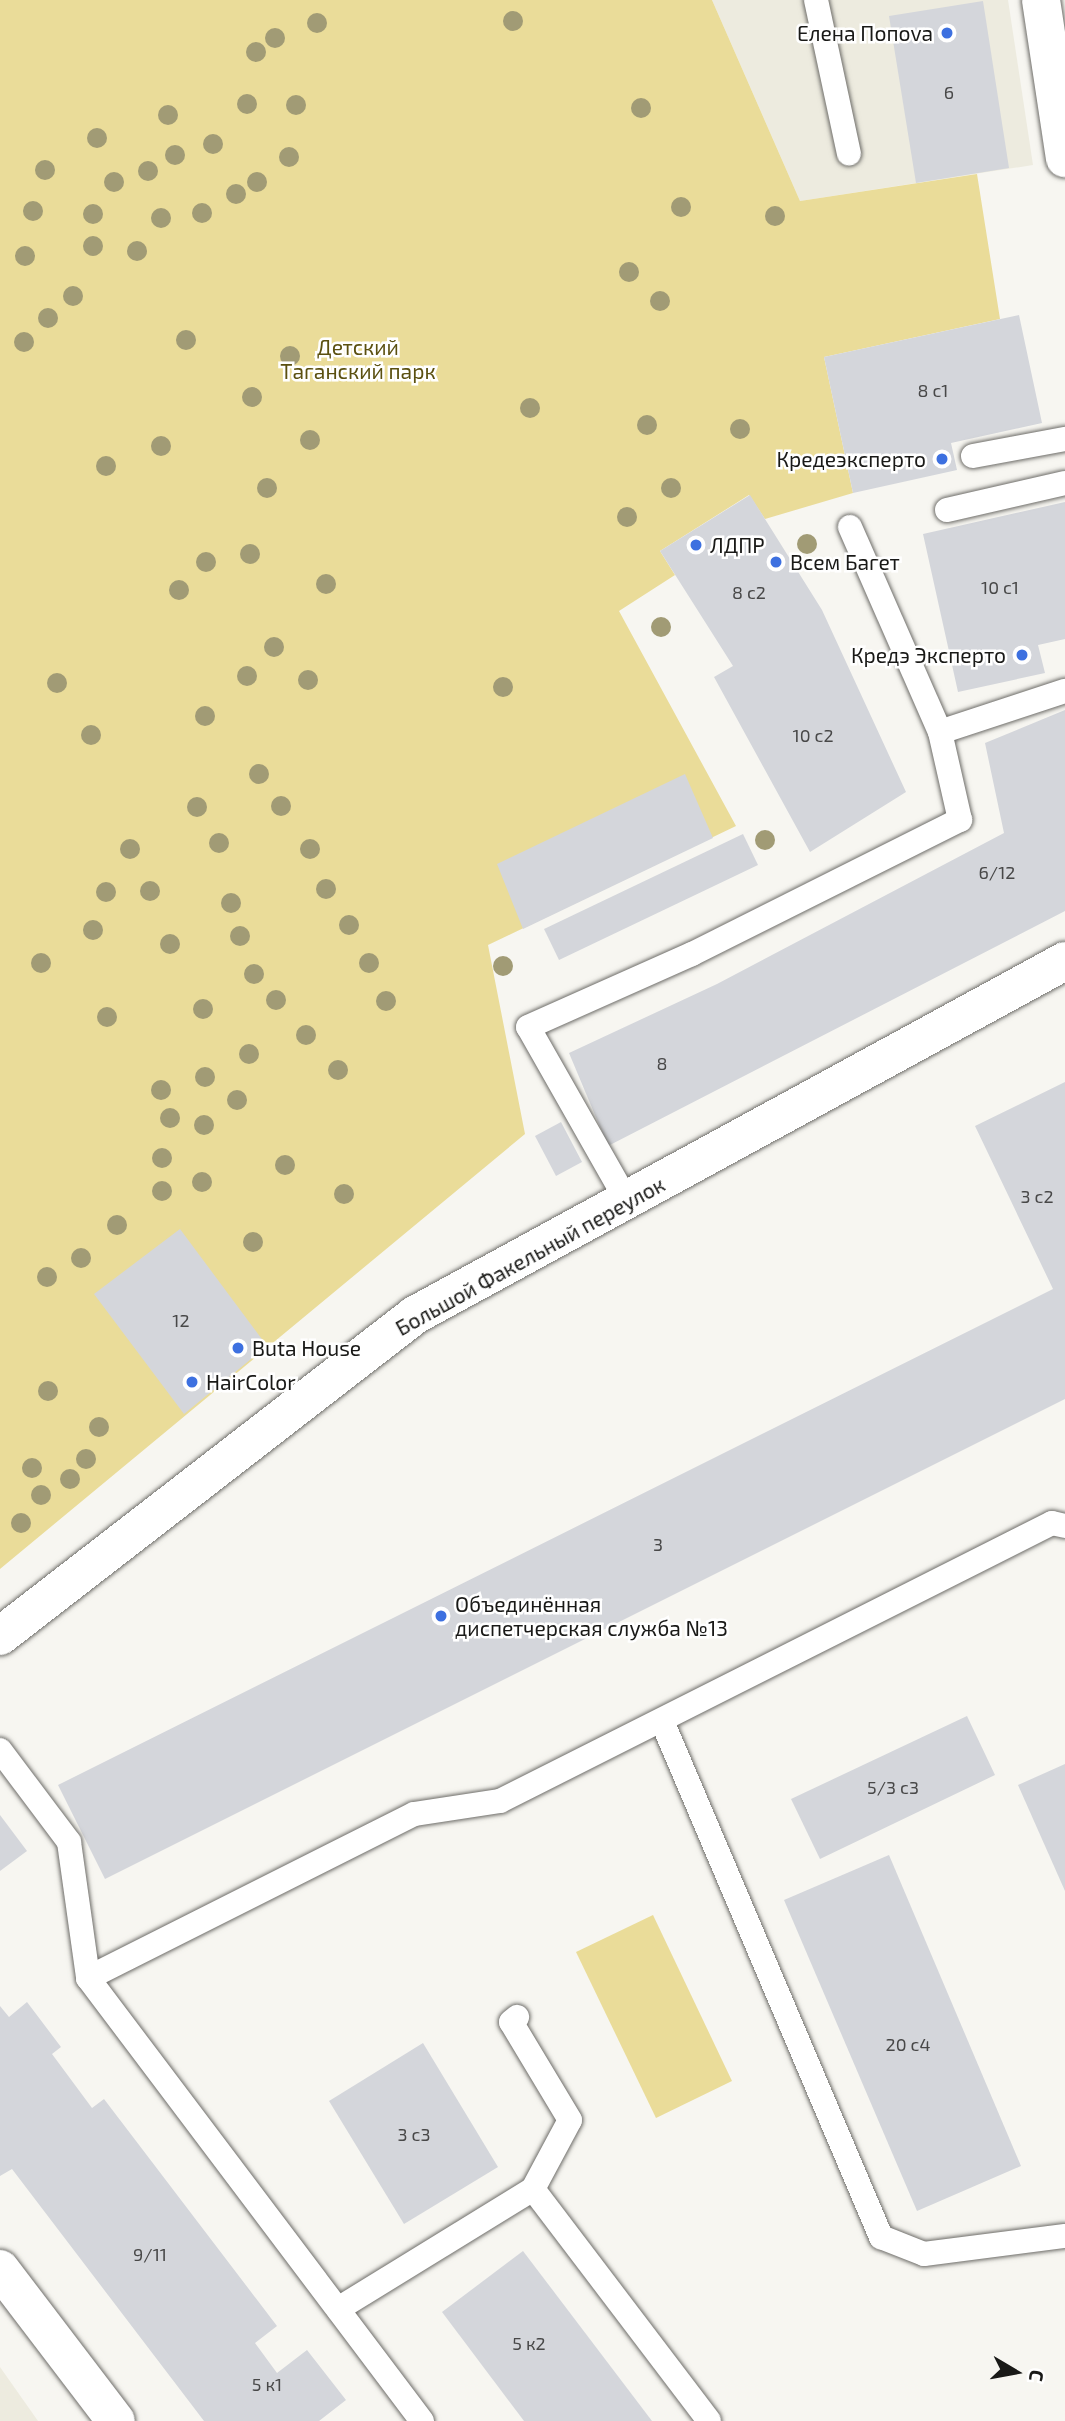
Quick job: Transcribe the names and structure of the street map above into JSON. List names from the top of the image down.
{
  "streets": {
    "street": ["Большой Факельный переулок"]
  },
  "parks": ["Детский Таганский парк"],
  "places": [
    "Елена Попоva",
    "Кредеэксперто",
    "ЛДПР",
    "Всем Багет",
    "Кредэ Эксперто",
    "Buta House",
    "HairColor",
    "Объединённая диспетчерская служба №13"
  ],
  "house_numbers": [
    "6",
    "8 с1",
    "10 с1",
    "8 с2",
    "10 с2",
    "6/12",
    "8",
    "3 с2",
    "12",
    "3",
    "5/3 с3",
    "20 с4",
    "3 с3",
    "9/11",
    "5 к2",
    "5 к1"
  ],
  "north": "right"
}
